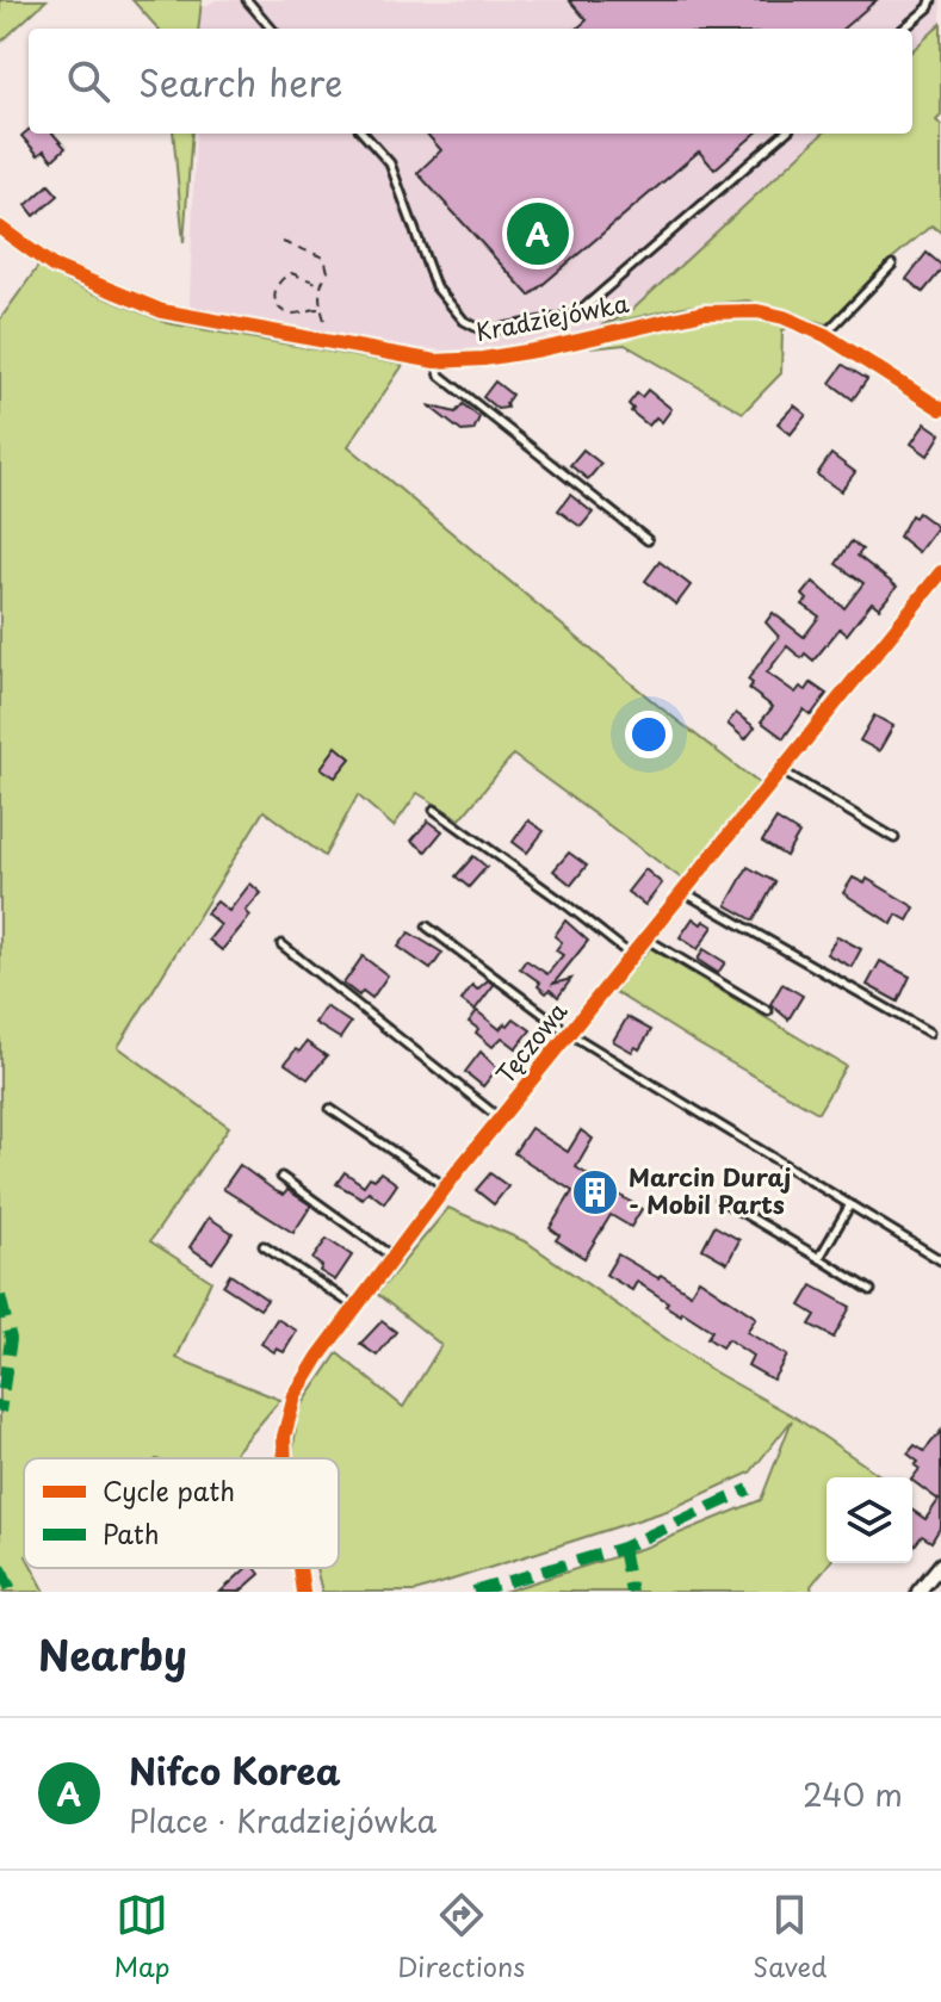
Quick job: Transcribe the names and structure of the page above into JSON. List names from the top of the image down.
{
  "streets": {
    "street": ["Kradziejówka", "Tęczowa"]
  },
  "places": {
    "building": ["Marcin Duraj - Mobil Parts"]
  },
  "legend": ["Cycle path", "Path"],
  "page": {
    "search": "Search here",
    "pins": "A",
    "heading": "Nearby",
    "list": [
      {
        "mark": "A",
        "name": "Nifco Korea",
        "note": "Place · Kradziejówka",
        "value": "240 m"
      }
    ],
    "nav": ["Map", "Directions", "Saved"]
  }
}
